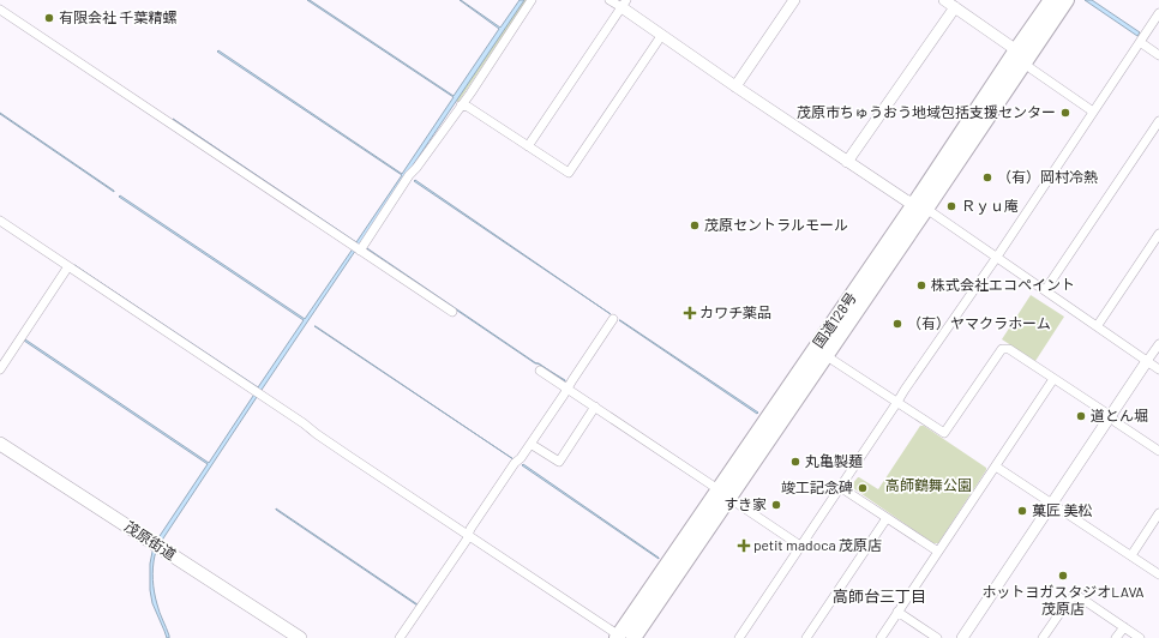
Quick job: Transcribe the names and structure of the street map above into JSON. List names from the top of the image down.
{
  "streets": {
    "highway": ["国道128号"],
    "main road": ["茂原街道"]
  },
  "districts": ["高師台三丁目"],
  "parks": ["高師鶴舞公園"],
  "places": {
    "other": [
      "有限会社 千葉精螺",
      "茂原市ちゅうおう地域包括支援センター",
      "（有）岡村冷熱",
      "Ｒｙｕ庵",
      "茂原セントラルモール",
      "株式会社エコペイント",
      "（有）ヤマクラホーム",
      "道とん堀",
      "丸亀製麺",
      "竣工記念碑",
      "すき家",
      "菓匠 美松",
      "ホットヨガスタジオLAVA 茂原店"
    ],
    "health": ["カワチ薬品", "petit madoca 茂原店"]
  }
}
